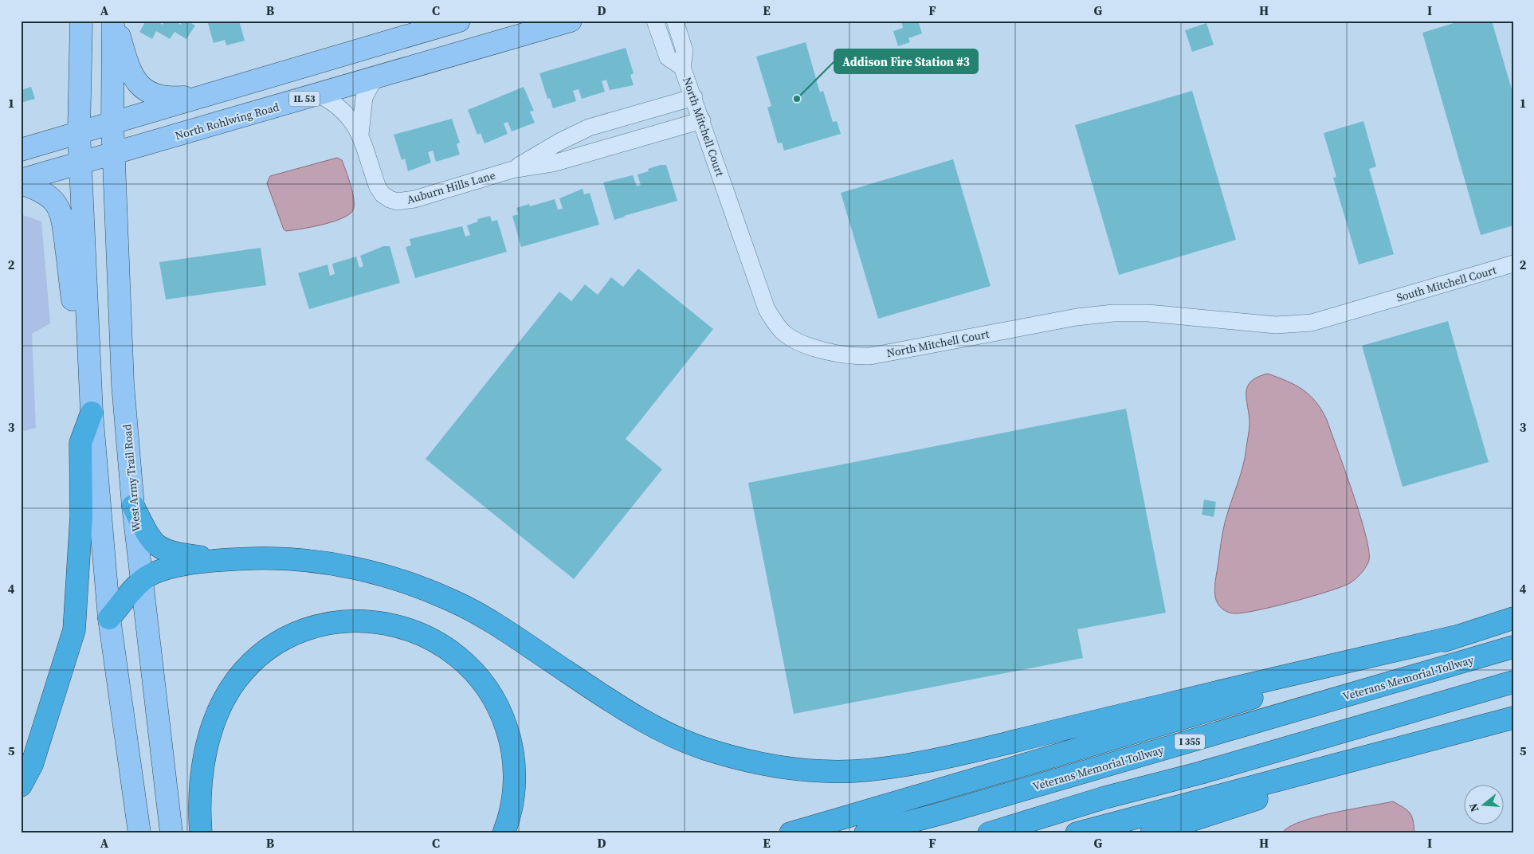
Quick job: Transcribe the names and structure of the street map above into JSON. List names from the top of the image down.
{
  "streets": {
    "highway": ["Veterans Memorial Tollway", "I 355"],
    "main road": ["IL 53", "North Rohlwing Road", "West Army Trail Road"],
    "street": ["North Mitchell Court", "Auburn Hills Lane", "South Mitchell Court"]
  },
  "crossings": [
    ["North Rohlwing Road", "Auburn Hills Lane"],
    ["North Rohlwing Road", "West Army Trail Road"],
    ["North Mitchell Court", "Auburn Hills Lane"],
    ["North Mitchell Court", "South Mitchell Court"]
  ],
  "places": ["Addison Fire Station #3"],
  "north": "left",
  "grid": {
    "columns": [
      "A",
      "B",
      "C",
      "D",
      "E",
      "F",
      "G",
      "H",
      "I"
    ],
    "rows": [
      "1",
      "2",
      "3",
      "4",
      "5"
    ]
  }
}
